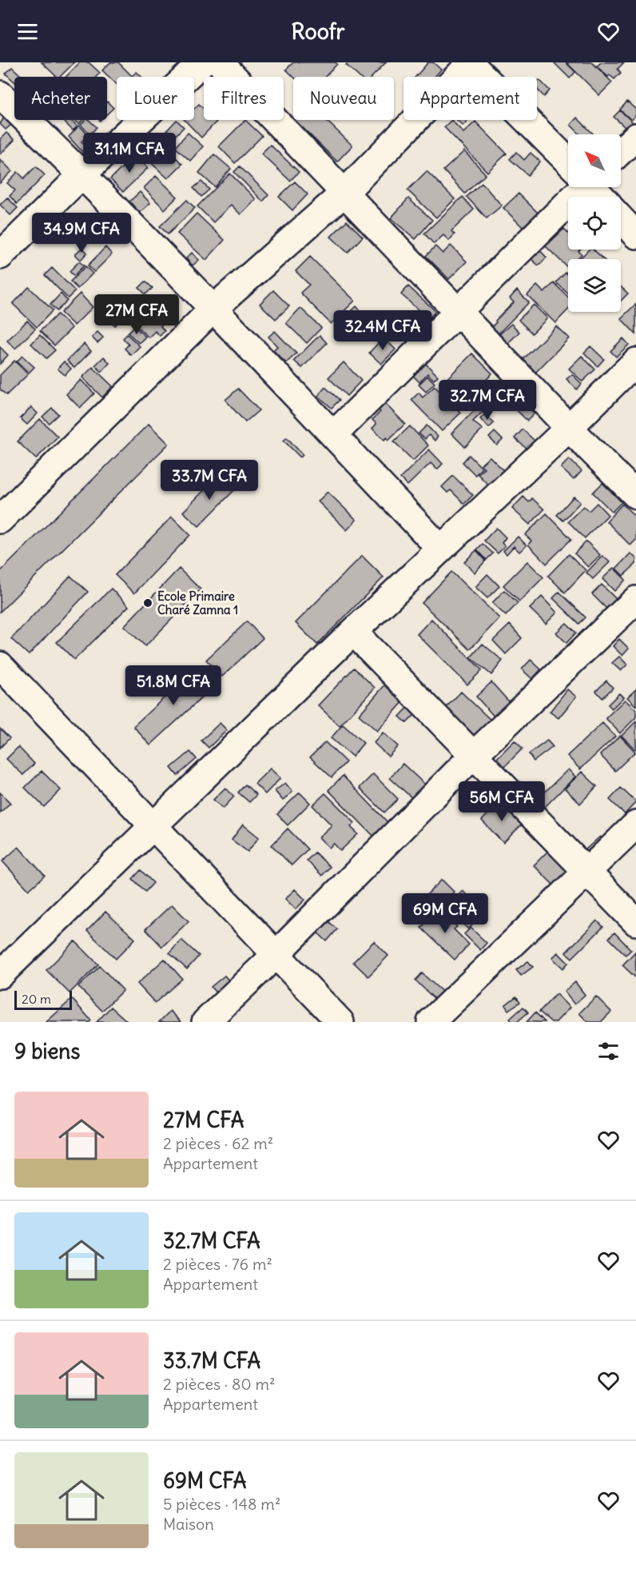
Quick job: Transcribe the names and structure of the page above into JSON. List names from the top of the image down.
{
  "places": ["Ecole Primaire Charé Zamna 1"],
  "scale_bar": "20 m",
  "north": "top left",
  "page": {
    "header": "Roofr",
    "chip": [
      "Acheter",
      "Louer",
      "Filtres",
      "Nouveau",
      "Appartement"
    ],
    "price": [
      "31.1M CFA",
      "34.9M CFA",
      "27M CFA",
      "32.4M CFA",
      "32.7M CFA",
      "33.7M CFA",
      "51.8M CFA",
      "56M CFA",
      "69M CFA"
    ],
    "scale": "20 m",
    "heading": "9 biens",
    "list": [
      {
        "name": "27M CFA",
        "note": "2 pièces · 62 m² · Appartement"
      },
      {
        "name": "32.7M CFA",
        "note": "2 pièces · 76 m² · Appartement"
      },
      {
        "name": "33.7M CFA",
        "note": "2 pièces · 80 m² · Appartement"
      },
      {
        "name": "69M CFA",
        "note": "5 pièces · 148 m² · Maison"
      }
    ]
  }
}
